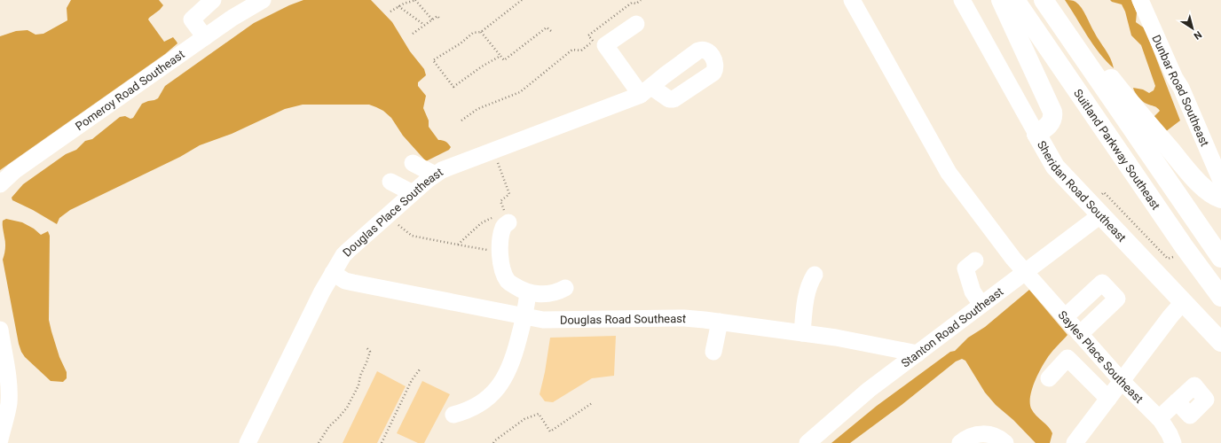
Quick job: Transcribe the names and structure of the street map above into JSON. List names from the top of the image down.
{
  "streets": {
    "main road": ["Suitland Parkway Southeast", "Sheridan Road Southeast"],
    "street": [
      "Pomeroy Road Southeast",
      "Dunbar Road Southeast",
      "Douglas Place Southeast",
      "Douglas Road Southeast",
      "Stanton Road Southeast",
      "Sayles Place Southeast"
    ]
  },
  "crossings": [
    ["Sheridan Road Southeast", "Stanton Road Southeast"],
    ["Douglas Place Southeast", "Douglas Road Southeast"],
    ["Douglas Road Southeast", "Stanton Road Southeast"],
    ["Stanton Road Southeast", "Sayles Place Southeast"]
  ],
  "north": "bottom right"
}
